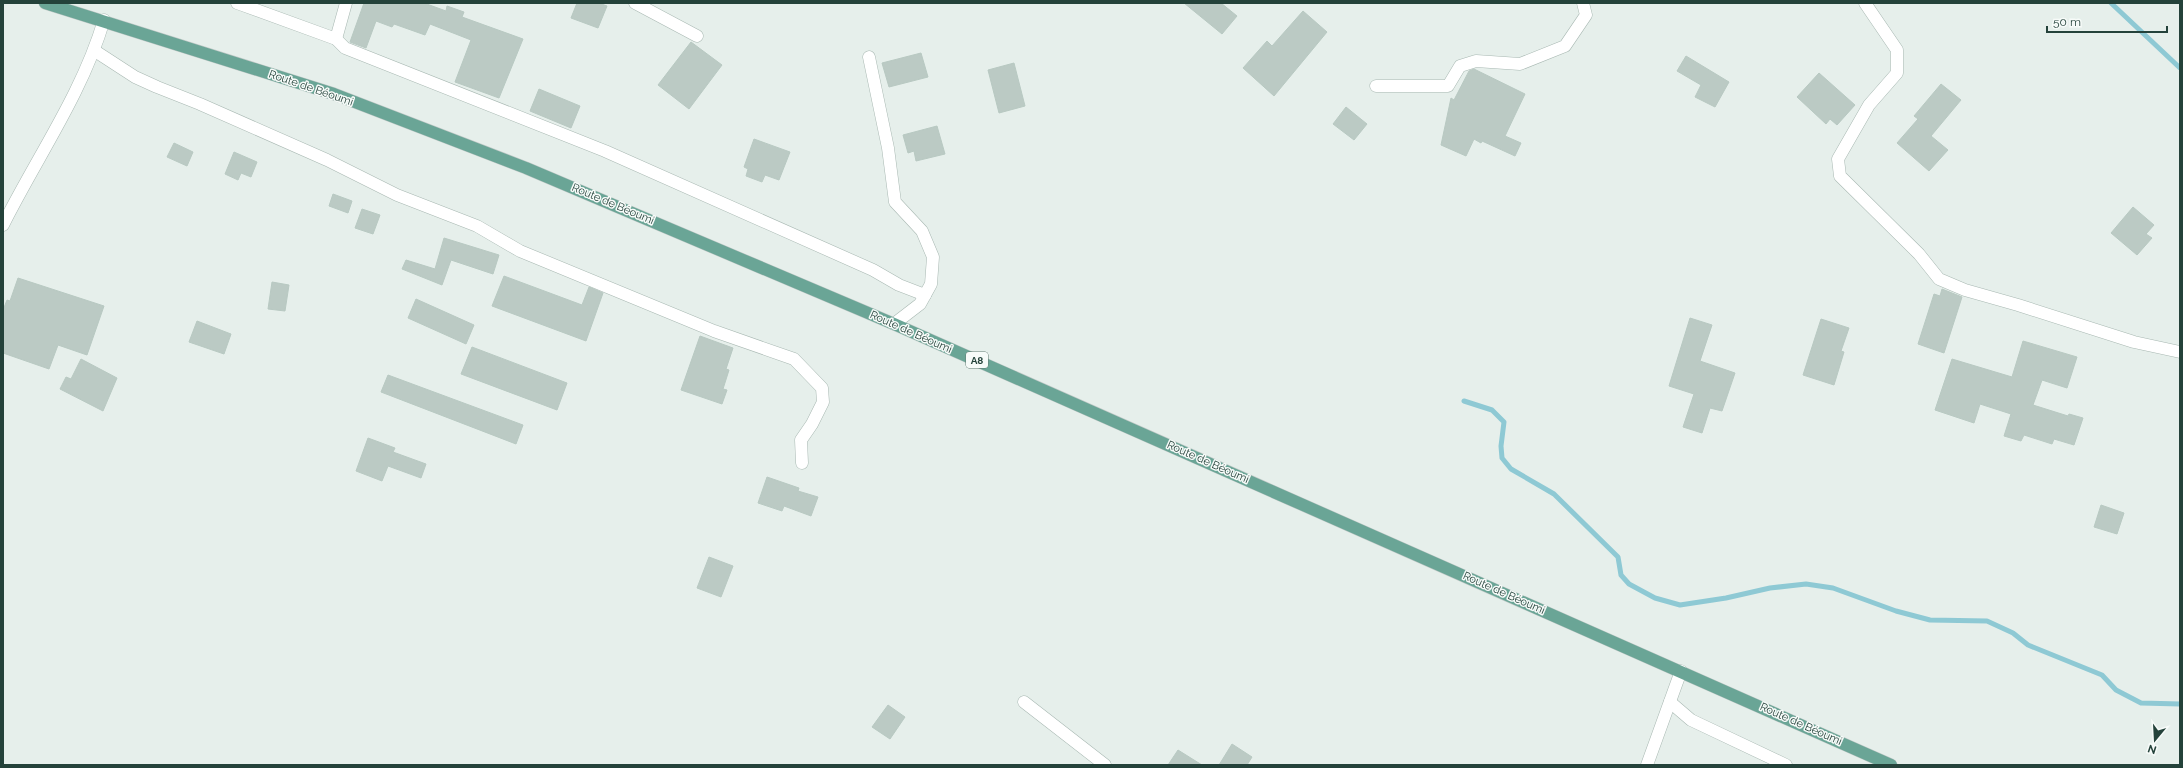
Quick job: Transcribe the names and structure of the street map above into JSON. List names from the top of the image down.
{
  "streets": {
    "main road": ["Route de Béoumi", "A8"]
  },
  "scale_bar": "50 m",
  "north": "bottom"
}
